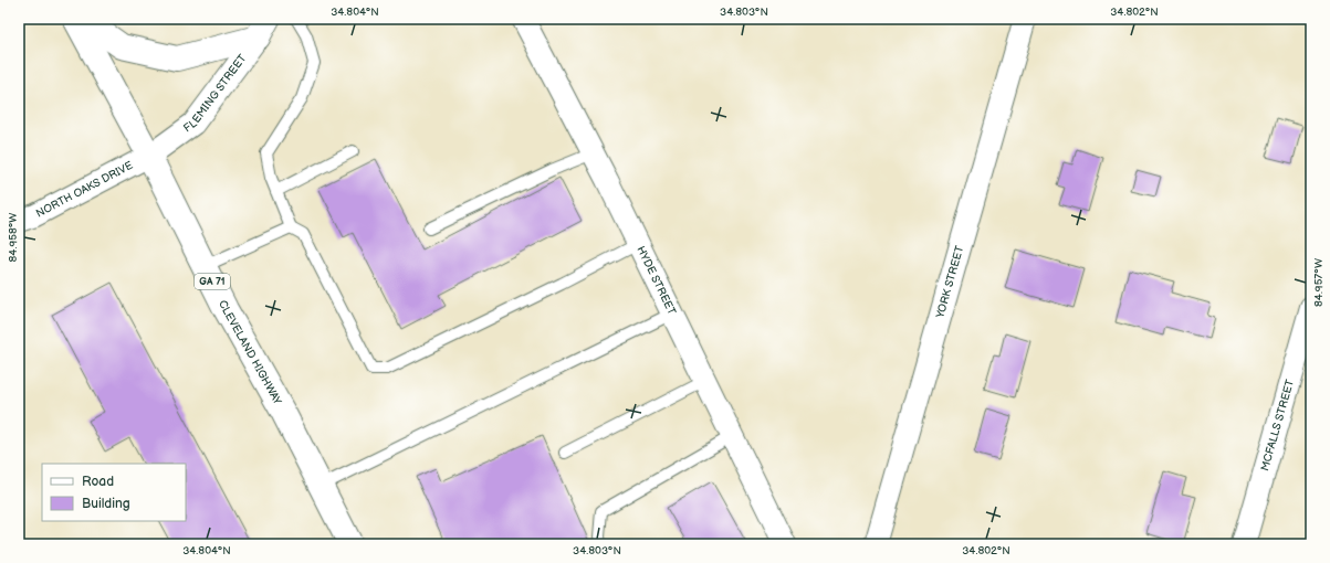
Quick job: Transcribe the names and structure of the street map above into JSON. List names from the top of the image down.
{
  "streets": {
    "main road": ["GA 71", "CLEVELAND HIGHWAY"],
    "street": [
      "FLEMING STREET",
      "NORTH OAKS DRIVE",
      "HYDE STREET",
      "YORK STREET",
      "MCFALLS STREET"
    ]
  },
  "crossings": [
    ["FLEMING STREET", "NORTH OAKS DRIVE"],
    ["FLEMING STREET", "CLEVELAND HIGHWAY"],
    ["NORTH OAKS DRIVE", "CLEVELAND HIGHWAY"]
  ],
  "legend": ["Road", "Building"],
  "coordinates": [
    "34.804°N",
    "34.803°N",
    "34.802°N",
    "84.958°W",
    "84.957°W"
  ]
}
